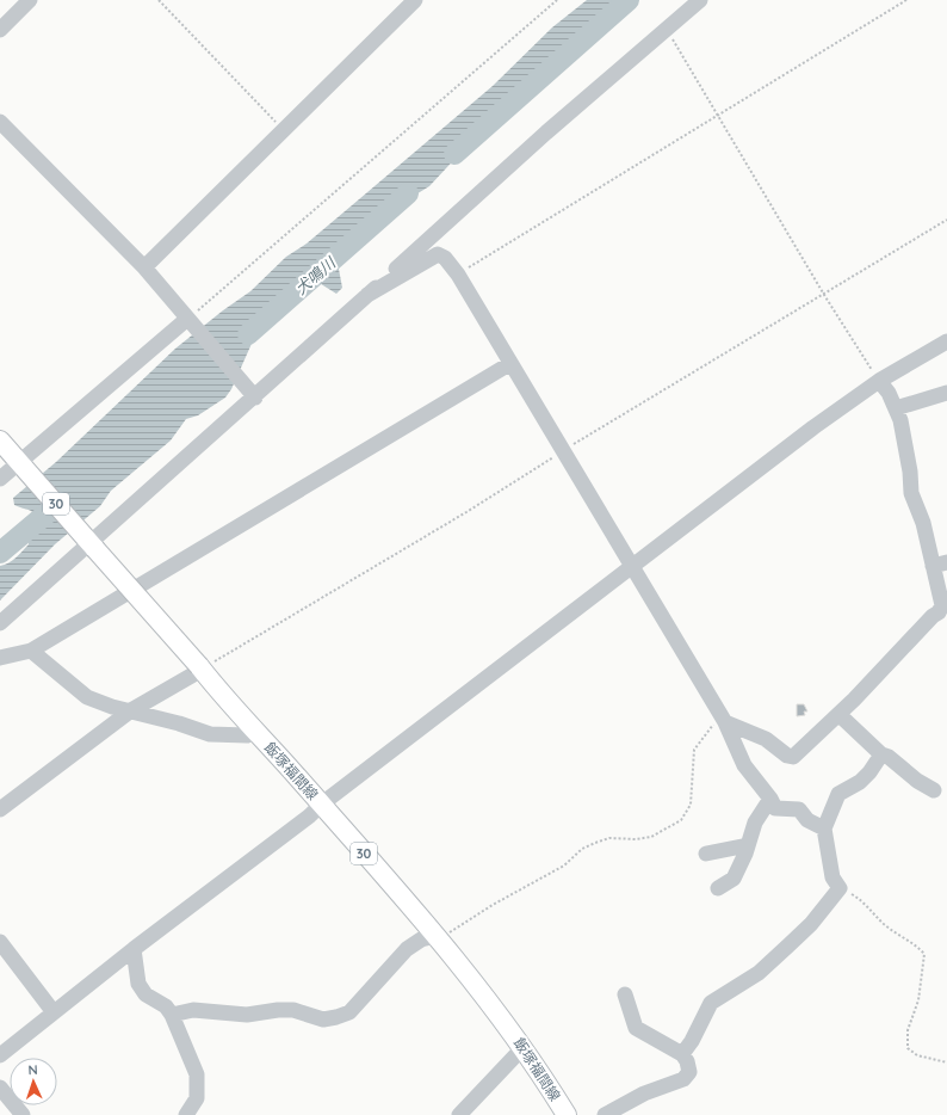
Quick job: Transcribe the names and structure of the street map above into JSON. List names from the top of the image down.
{
  "streets": {
    "main road": ["30", "飯塚福間線"]
  },
  "water": ["犬鳴川"],
  "north": "top"
}
